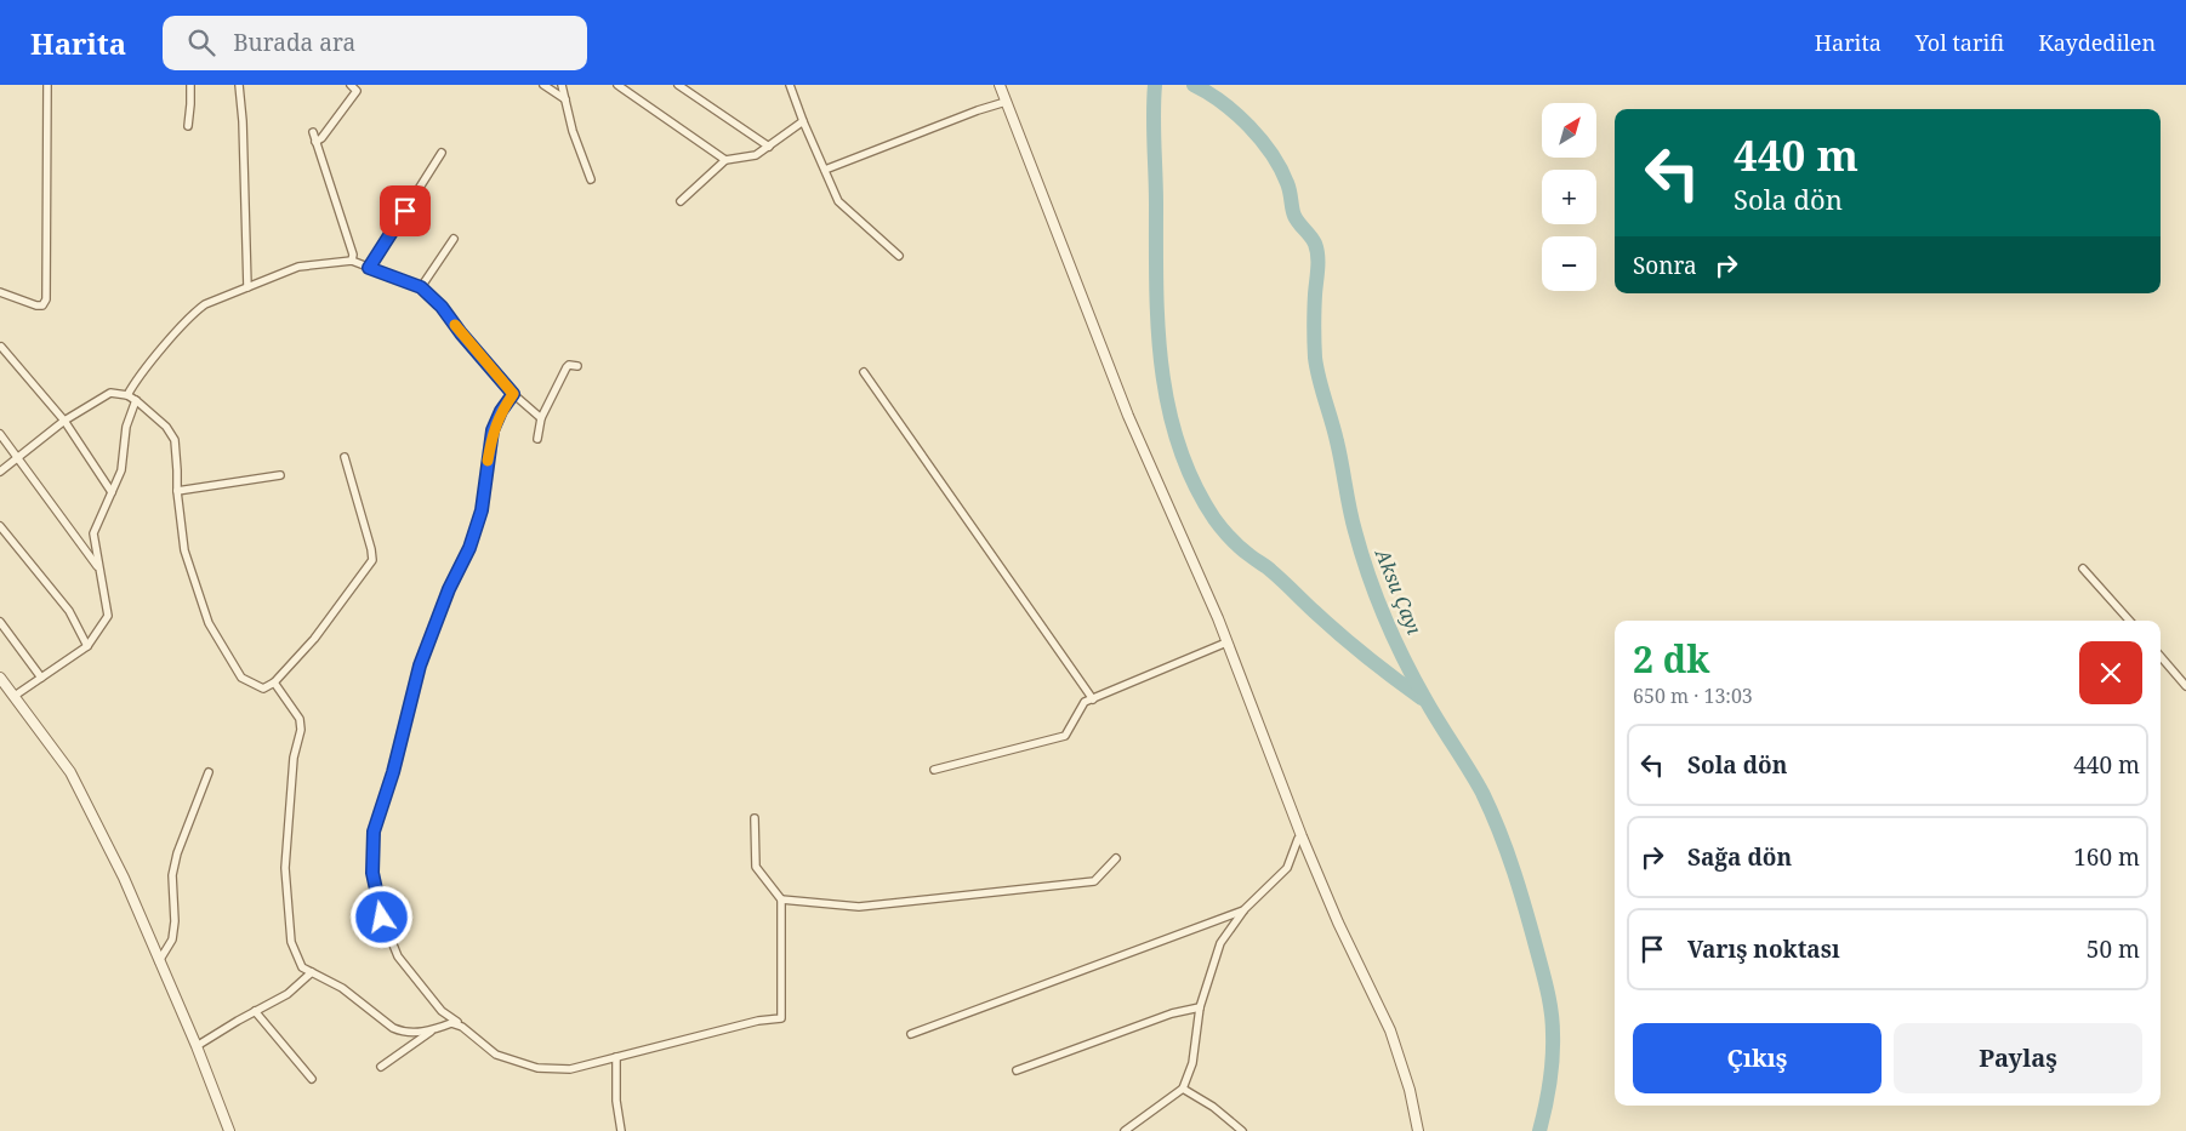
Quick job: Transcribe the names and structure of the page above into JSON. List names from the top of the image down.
{
  "water": ["Aksu Çayı"],
  "north": "top right",
  "page": {
    "header": "Harita",
    "search": "Burada ara",
    "nav": ["Harita", "Yol tarifi", "Kaydedilen"],
    "map_buttons": ["+", "−"],
    "turn": ["440 m", "Sola dön"],
    "then": "Sonra",
    "heading": ["2 dk", "650 m · 13:03"],
    "list": [
      {
        "name": "Sola dön",
        "value": "440 m"
      },
      {
        "name": "Sağa dön",
        "value": "160 m"
      },
      {
        "name": "Varış noktası",
        "value": "50 m"
      }
    ],
    "buttons": ["Çıkış", "Paylaş"]
  }
}
